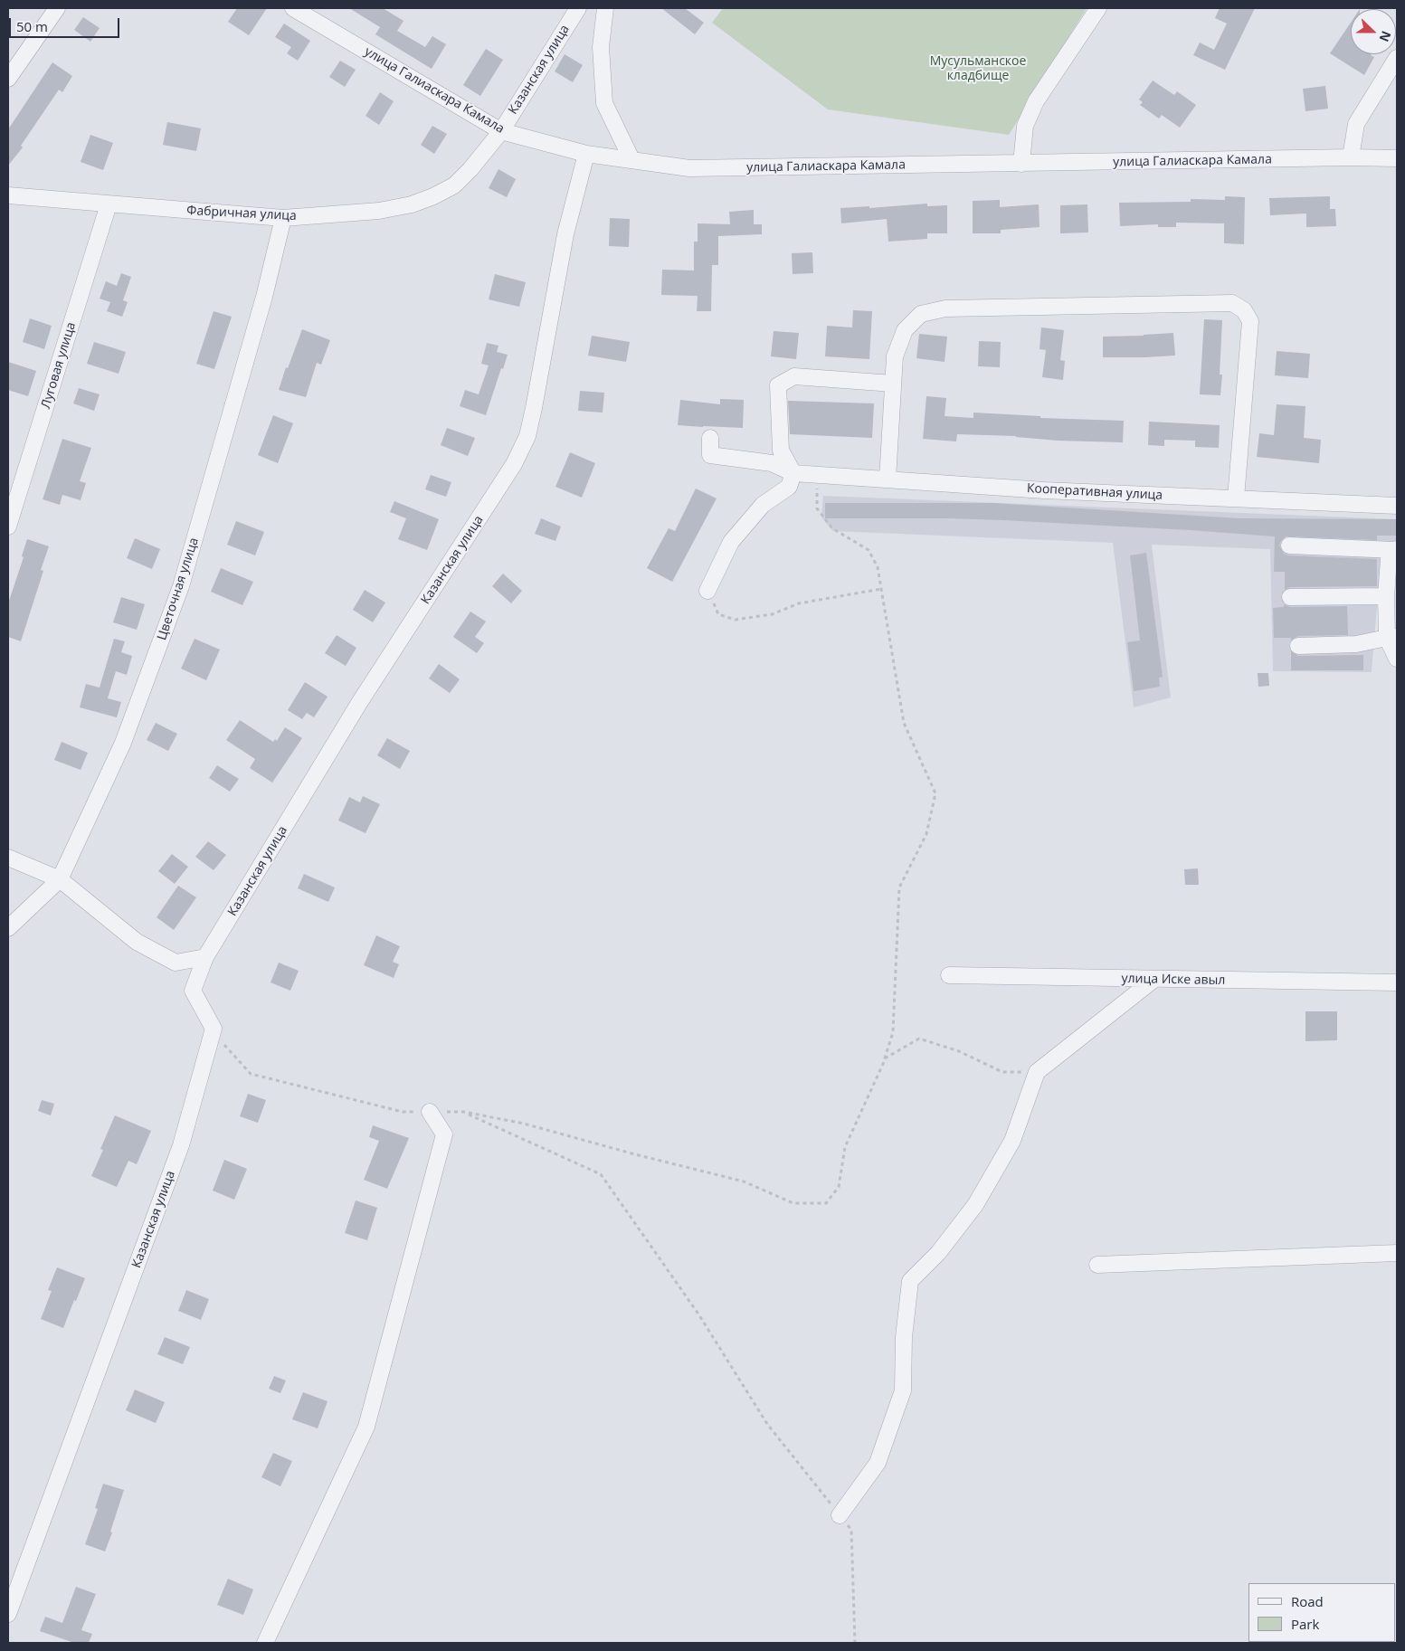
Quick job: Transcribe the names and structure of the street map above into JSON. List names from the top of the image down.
{
  "streets": {
    "street": [
      "Казанская улица",
      "улица Галиаскара Камала",
      "Фабричная улица",
      "Луговая улица",
      "Кооперативная улица",
      "Цветочная улица",
      "улица Иске авыл"
    ]
  },
  "crossings": [
    ["Казанская улица", "улица Галиаскара Камала"],
    ["Казанская улица", "Фабричная улица"],
    ["улица Галиаскара Камала", "Фабричная улица"],
    ["Фабричная улица", "Луговая улица"],
    ["Фабричная улица", "Цветочная улица"]
  ],
  "parks": ["Мусульманское кладбище"],
  "legend": ["Road", "Park"],
  "scale_bar": "50 m",
  "north": "right"
}
